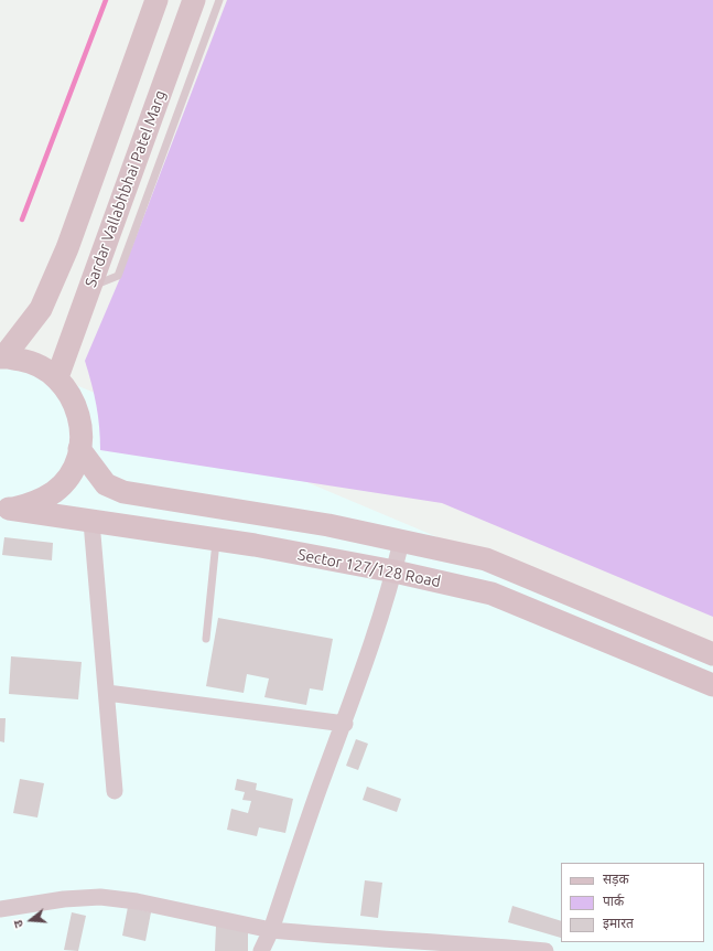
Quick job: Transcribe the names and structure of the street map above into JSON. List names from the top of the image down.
{
  "streets": {
    "street": ["Sardar Vallabhbhai Patel Marg", "Sector 127/128 Road"]
  },
  "legend": ["सड़क", "पार्क", "इमारत"],
  "north": "left"
}
